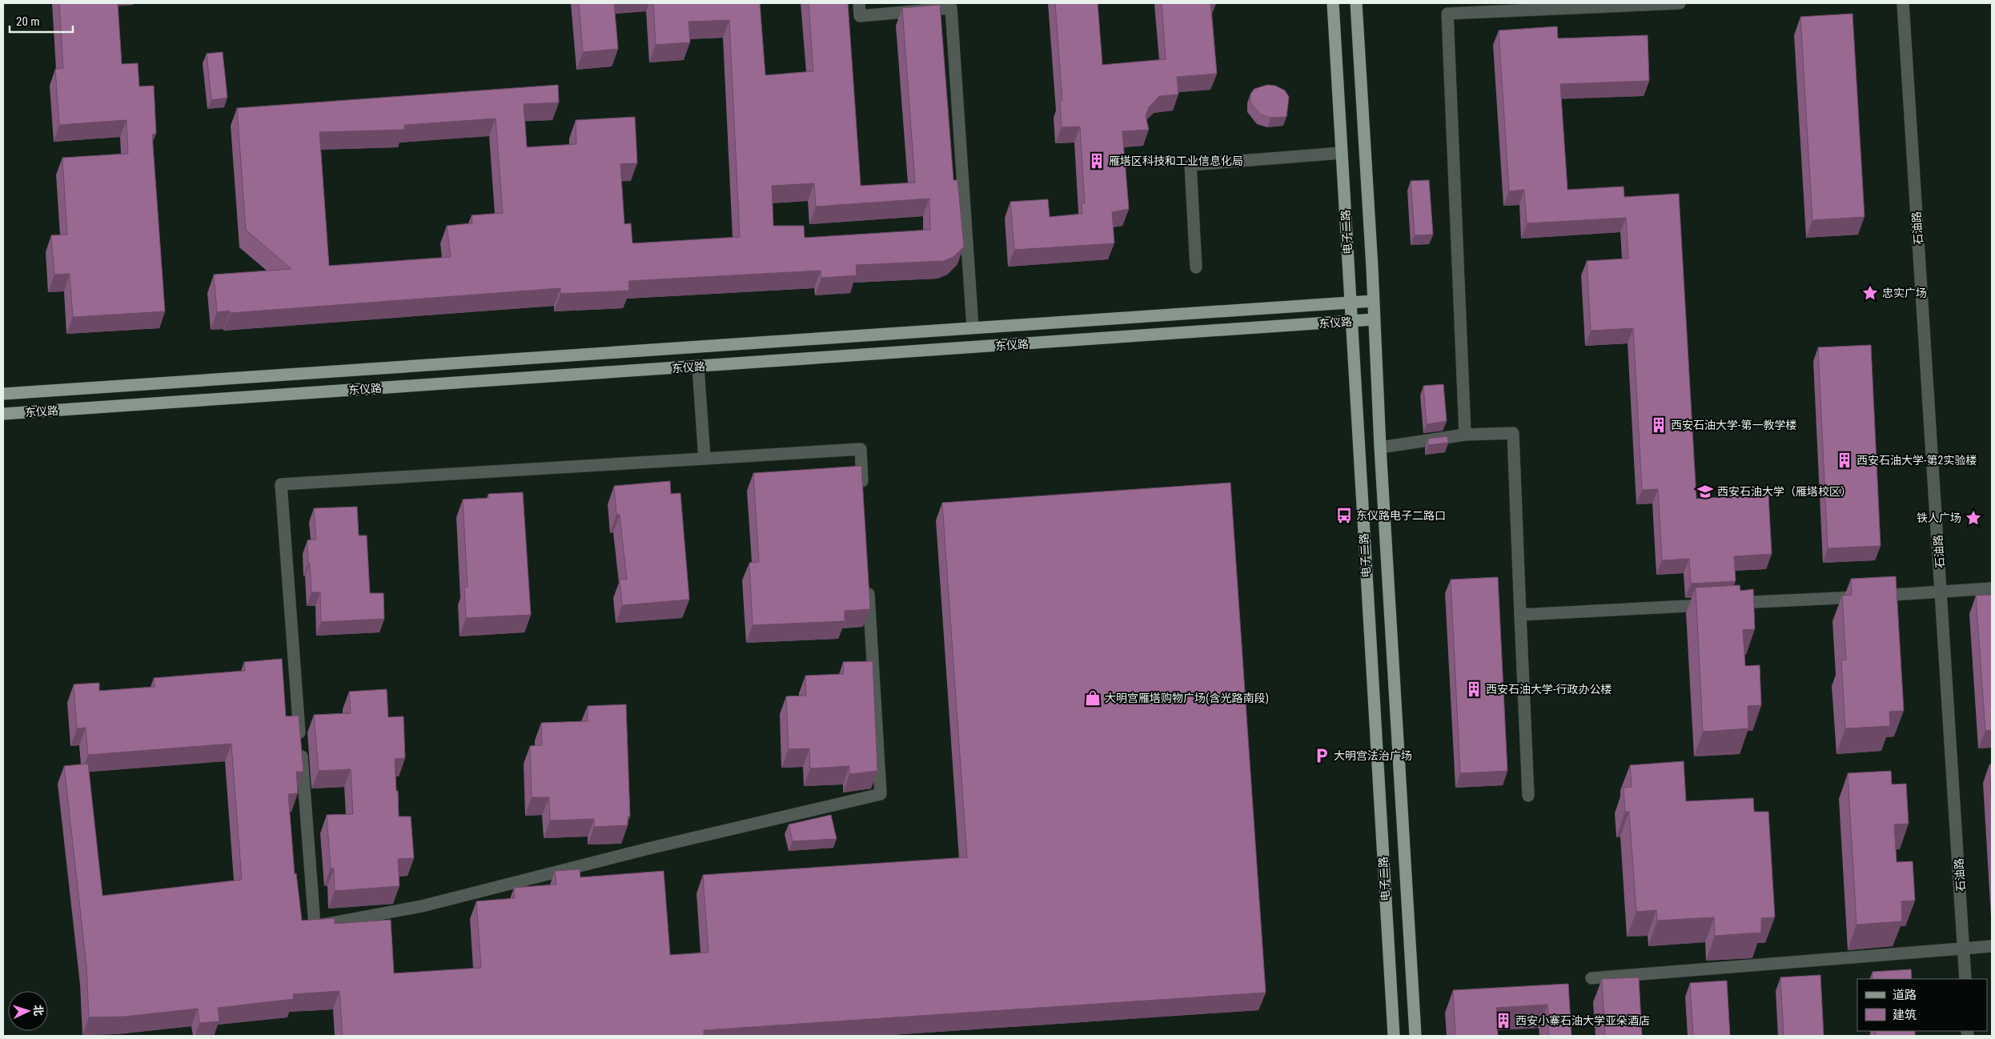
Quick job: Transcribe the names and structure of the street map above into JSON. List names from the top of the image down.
{
  "streets": {
    "main road": ["电子二路", "东仪路"],
    "street": ["石油路"]
  },
  "crossings": [
    ["电子二路", "东仪路"]
  ],
  "places": {
    "building": [
      "雁塔区科技和工业信息化局",
      "西安石油大学-第一教学楼",
      "西安石油大学-第2实验楼",
      "西安石油大学-行政办公楼",
      "西安小寨石油大学亚朵酒店"
    ],
    "place": ["忠实广场", "铁人广场"],
    "school or university": ["西安石油大学（雁塔校区）"],
    "bus stop": ["东仪路电子二路口"],
    "shop": ["大明宫雁塔购物广场(含光路南段)"],
    "parking": ["大明宫法治广场"]
  },
  "legend": ["道路", "建筑"],
  "scale_bar": "20 m",
  "north": "right"
}
